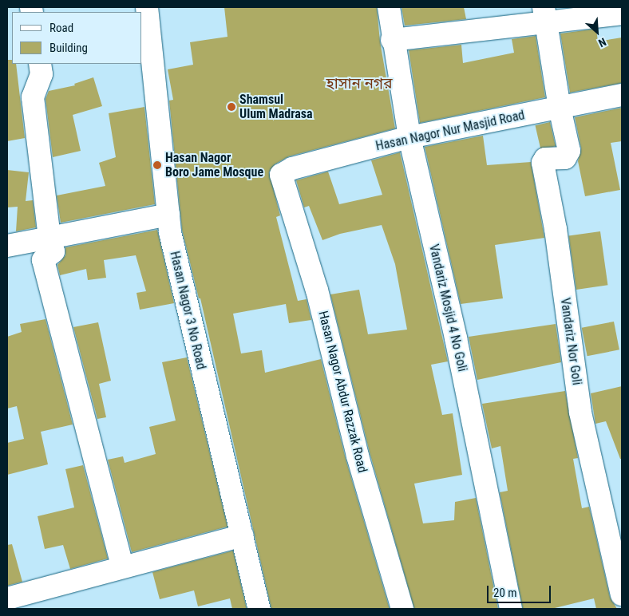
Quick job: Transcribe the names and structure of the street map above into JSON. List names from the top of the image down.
{
  "streets": {
    "street": [
      "Hasan Nagor Nur Masjid Road",
      "Vandariz Mosjid 4 No Goli",
      "Hasan Nagor 3 No Road",
      "Vandariz Nor Goli",
      "Hasan Nagor Abdur Razzak Road"
    ]
  },
  "crossings": [
    ["Hasan Nagor Nur Masjid Road", "Vandariz Mosjid 4 No Goli"],
    ["Hasan Nagor Nur Masjid Road", "Vandariz Nor Goli"],
    ["Hasan Nagor Nur Masjid Road", "Hasan Nagor Abdur Razzak Road"]
  ],
  "districts": ["হাসান নগর"],
  "places": ["Shamsul Ulum Madrasa", "Hasan Nagor Boro Jame Mosque"],
  "legend": ["Road", "Building"],
  "scale_bar": "20 m",
  "north": "bottom right"
}
